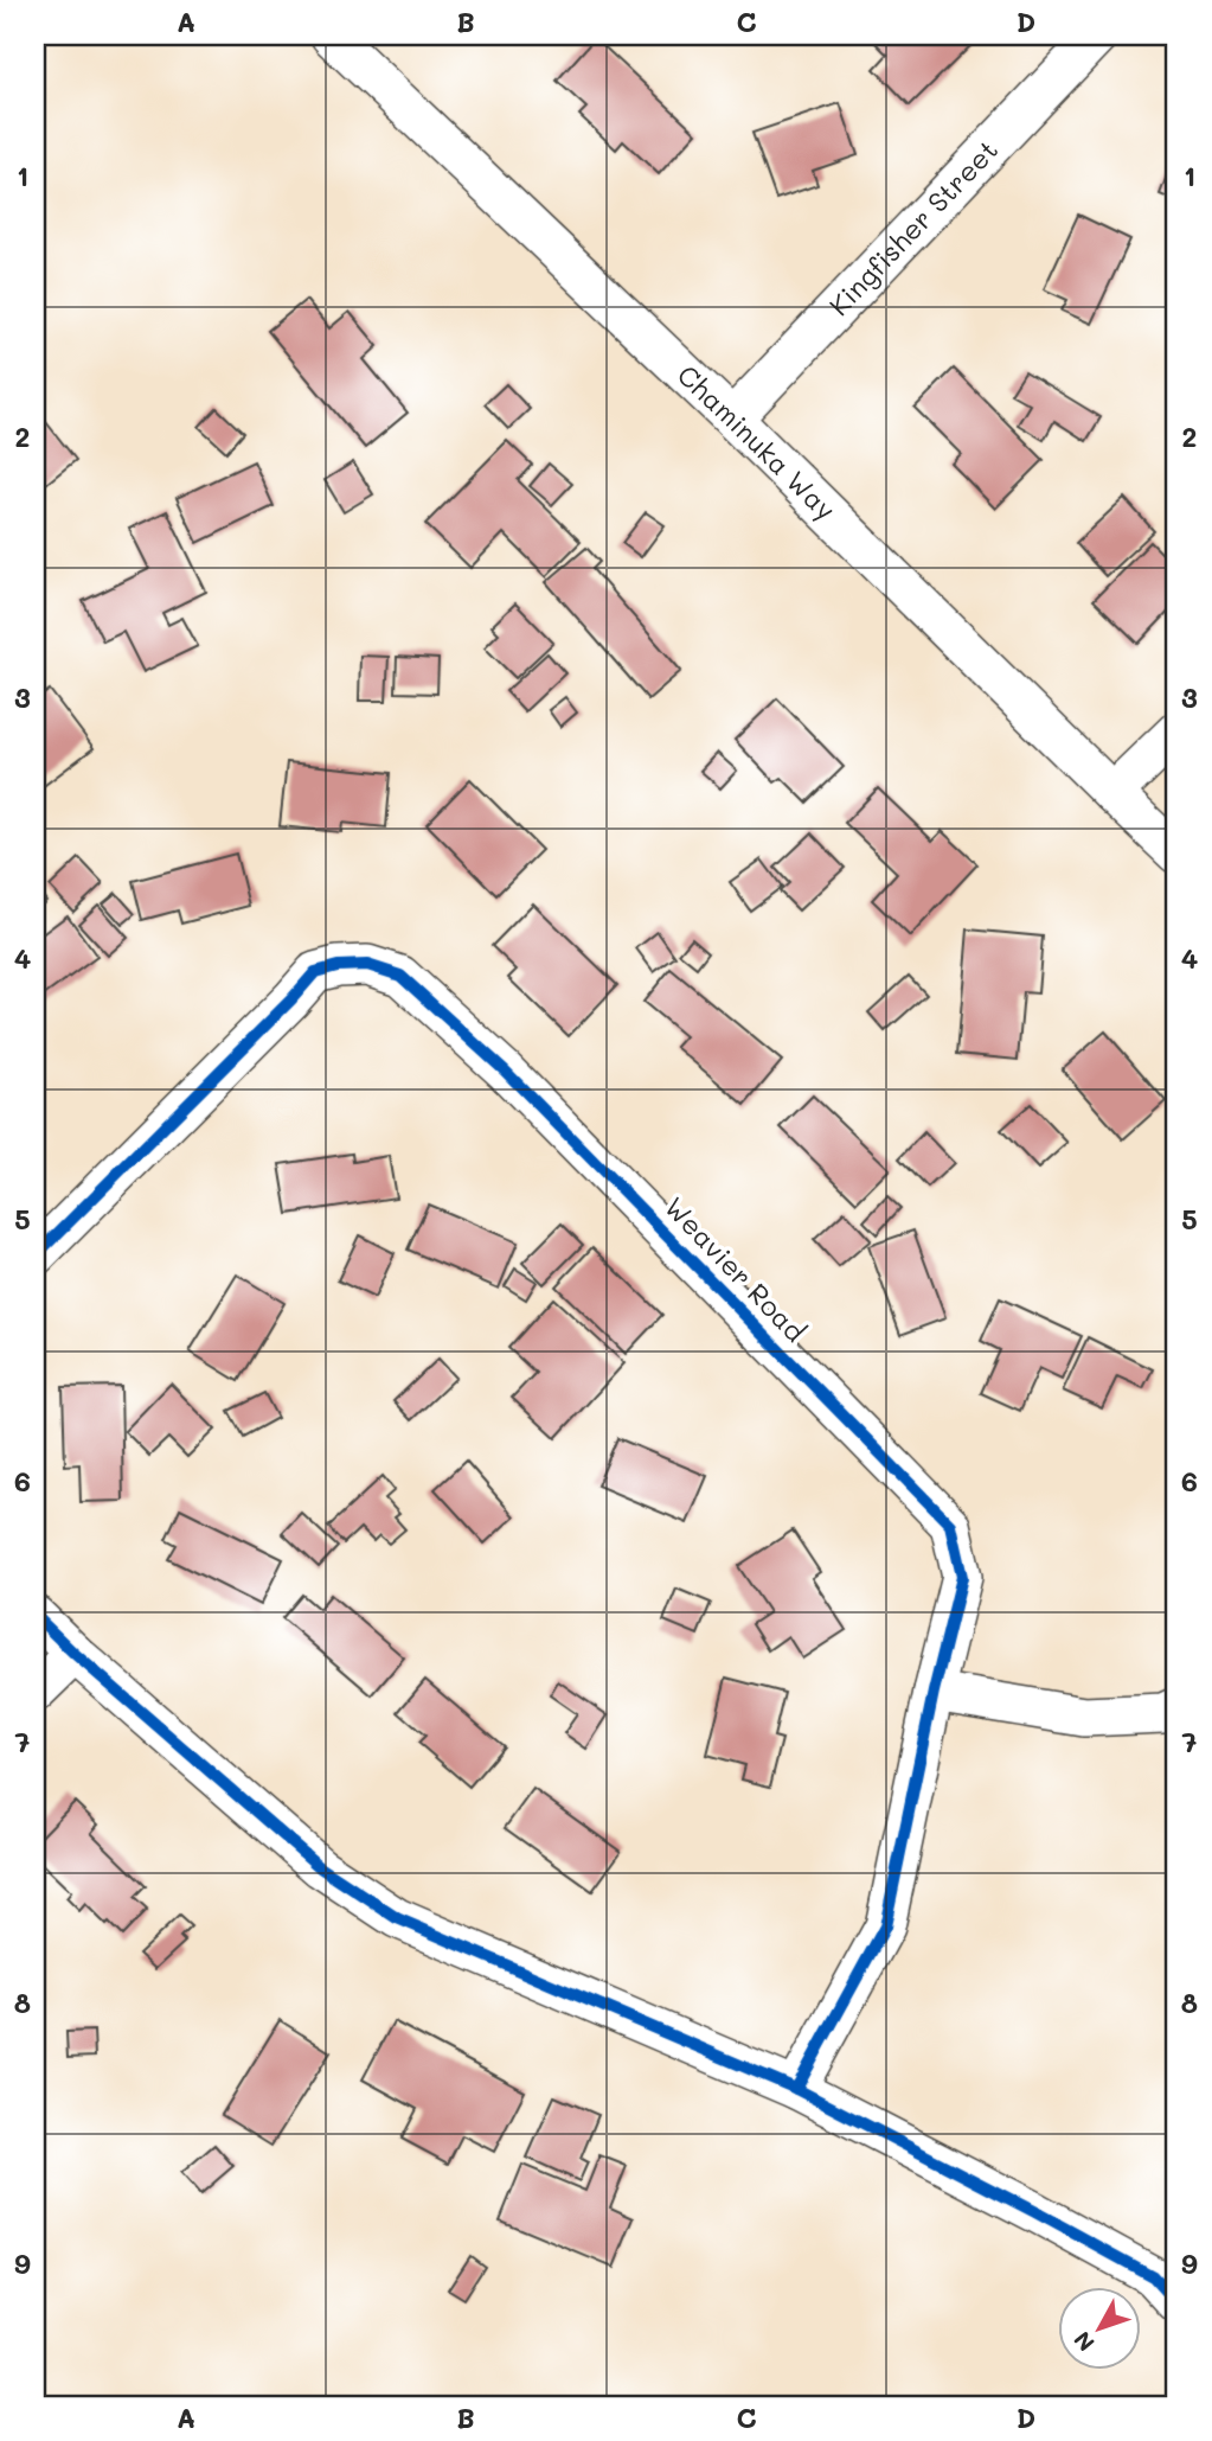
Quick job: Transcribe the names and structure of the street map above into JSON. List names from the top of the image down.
{
  "streets": {
    "street": ["Kingfisher Street", "Chaminuka Way", "Weavier Road"]
  },
  "crossings": [
    ["Kingfisher Street", "Chaminuka Way"]
  ],
  "north": "bottom left",
  "grid": {
    "columns": [
      "A",
      "B",
      "C",
      "D"
    ],
    "rows": [
      "1",
      "2",
      "3",
      "4",
      "5",
      "6",
      "7",
      "8",
      "9"
    ]
  }
}
